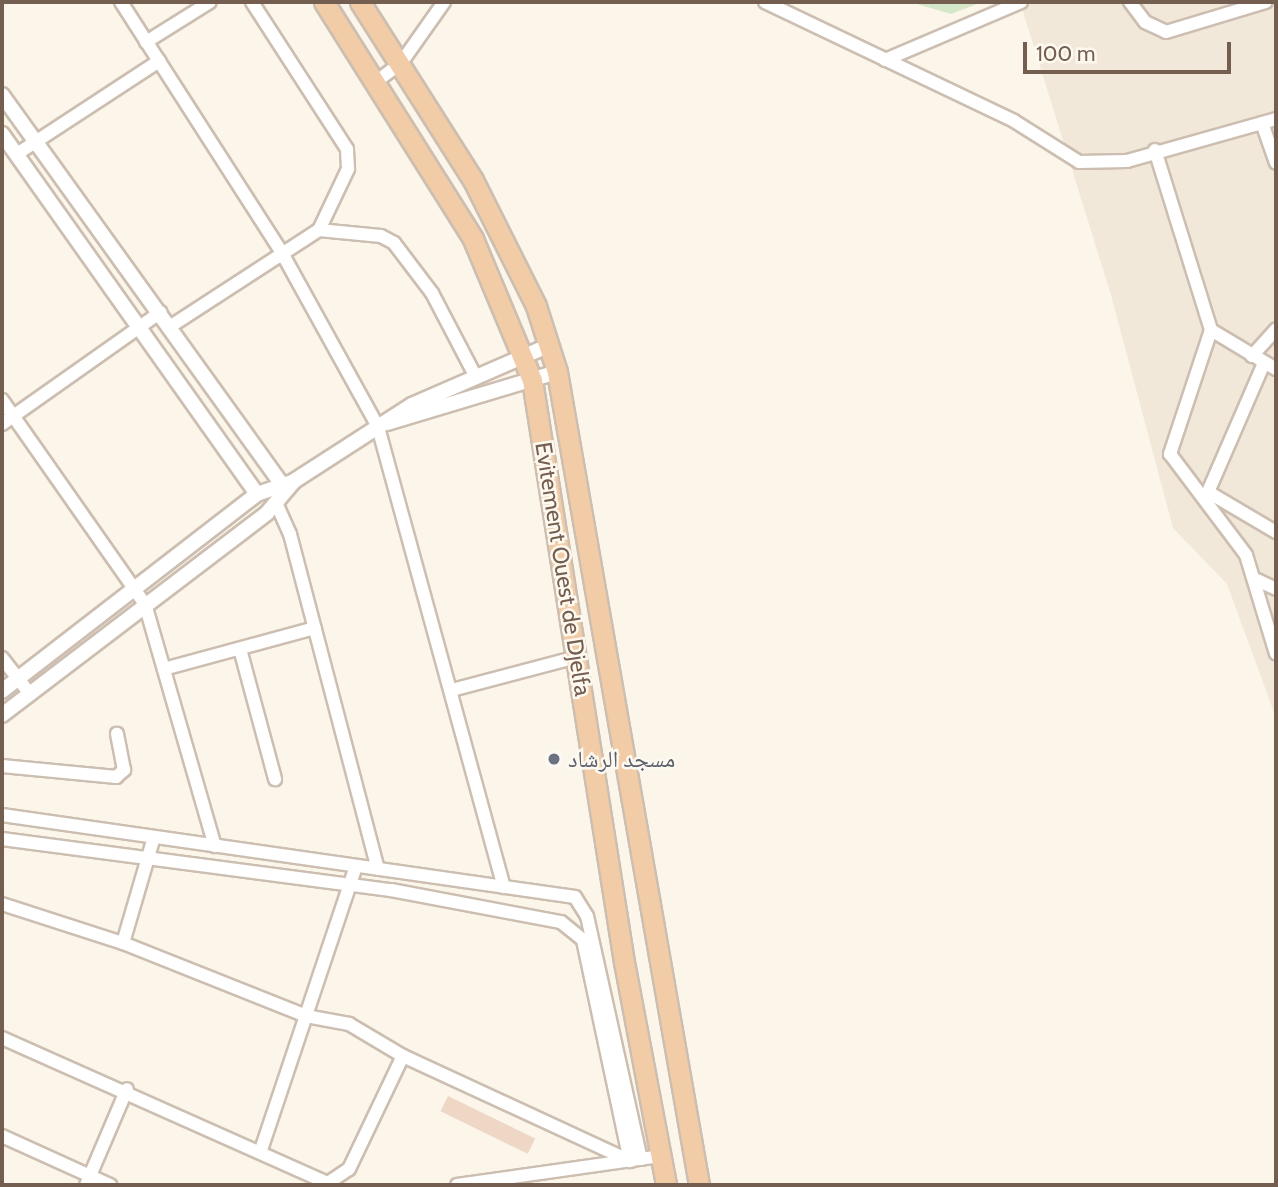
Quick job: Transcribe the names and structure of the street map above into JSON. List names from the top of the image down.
{
  "streets": {
    "highway": ["Evitement Ouest de Djelfa"]
  },
  "places": ["مسجد الرشاد"],
  "scale_bar": "100 m"
}
